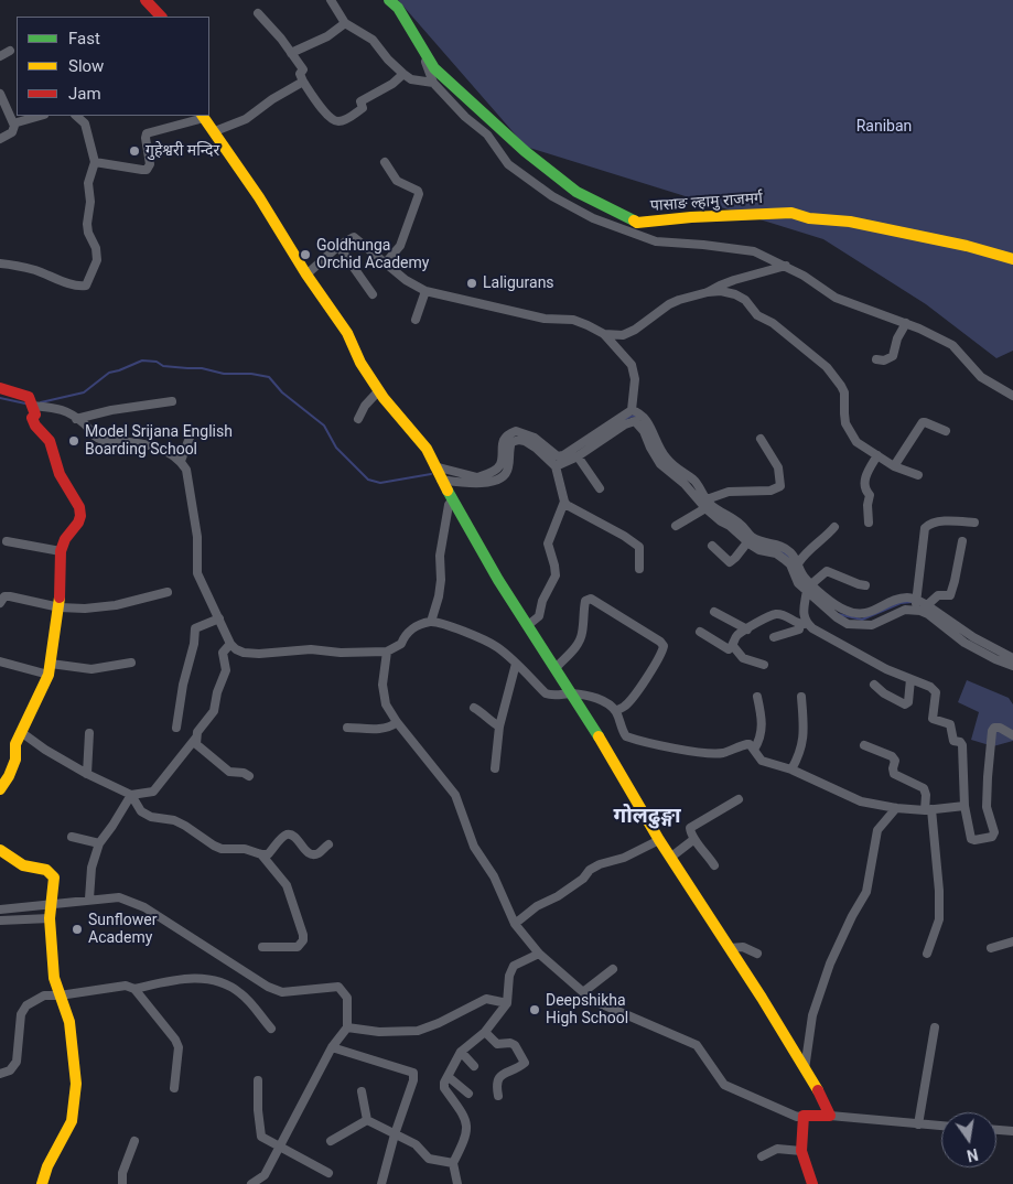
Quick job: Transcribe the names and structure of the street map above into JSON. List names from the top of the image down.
{
  "streets": {
    "street": ["पासाङ ल्हामु राजमर्ग"]
  },
  "districts": ["गोलढुङ्गा"],
  "parks": ["Raniban"],
  "places": [
    "गुहेश्वरी मन्दिर",
    "Goldhunga Orchid Academy",
    "Laligurans",
    "Model Srijana English Boarding School",
    "Sunflower Academy",
    "Deepshikha High School"
  ],
  "legend": ["Fast", "Slow", "Jam"],
  "north": "bottom"
}
